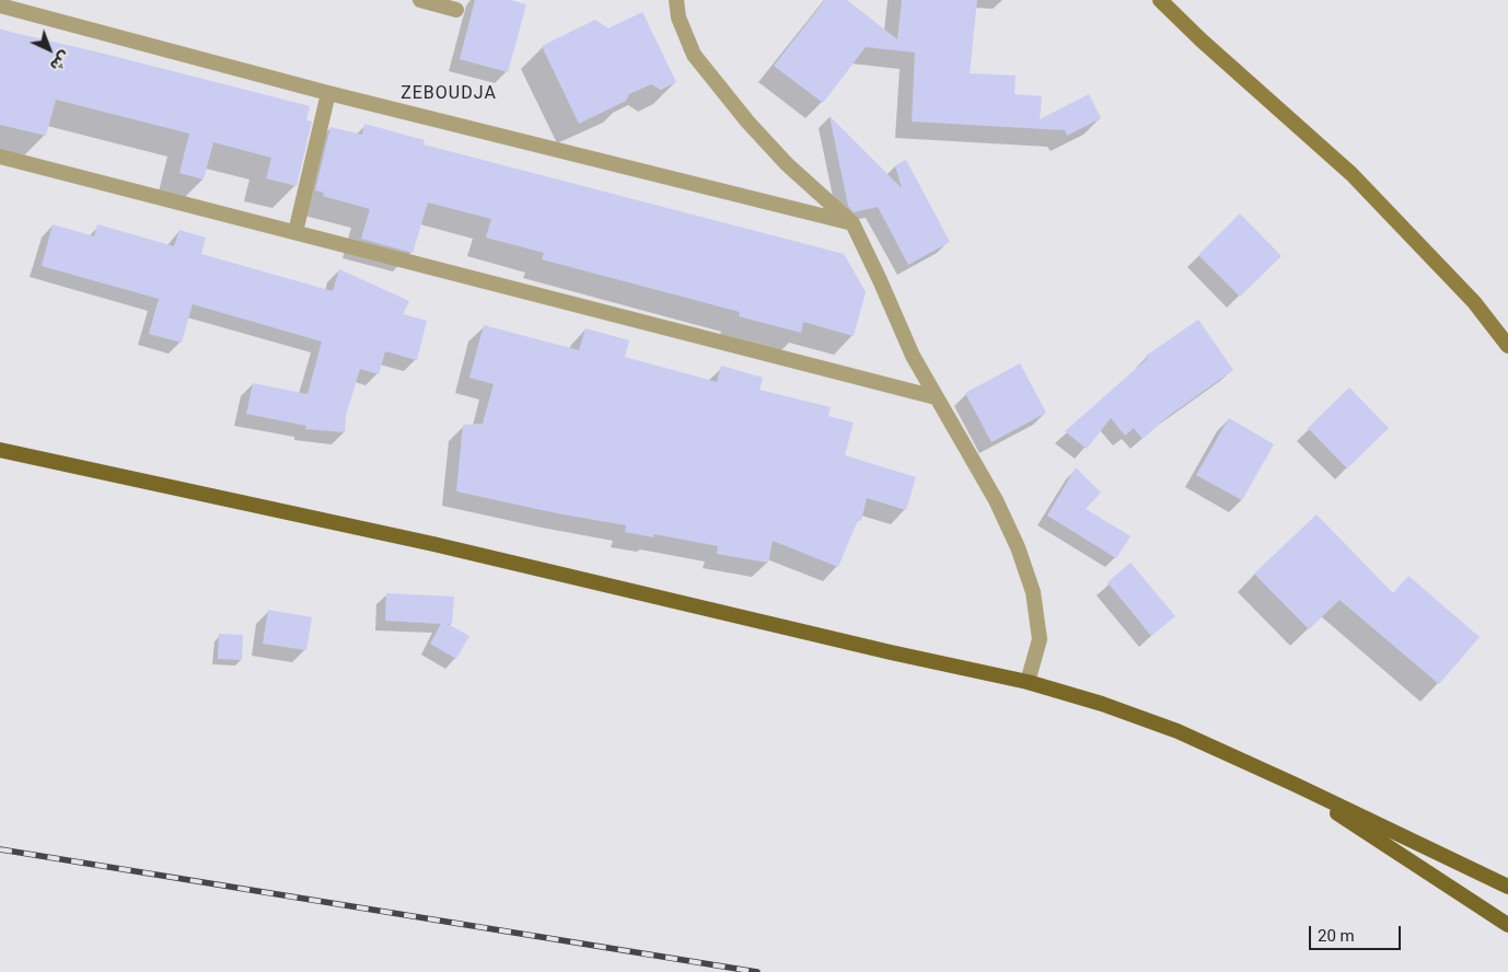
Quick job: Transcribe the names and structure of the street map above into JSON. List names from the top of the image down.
{
  "districts": ["ZEBOUDJA"],
  "scale_bar": "20 m",
  "north": "bottom right"
}
